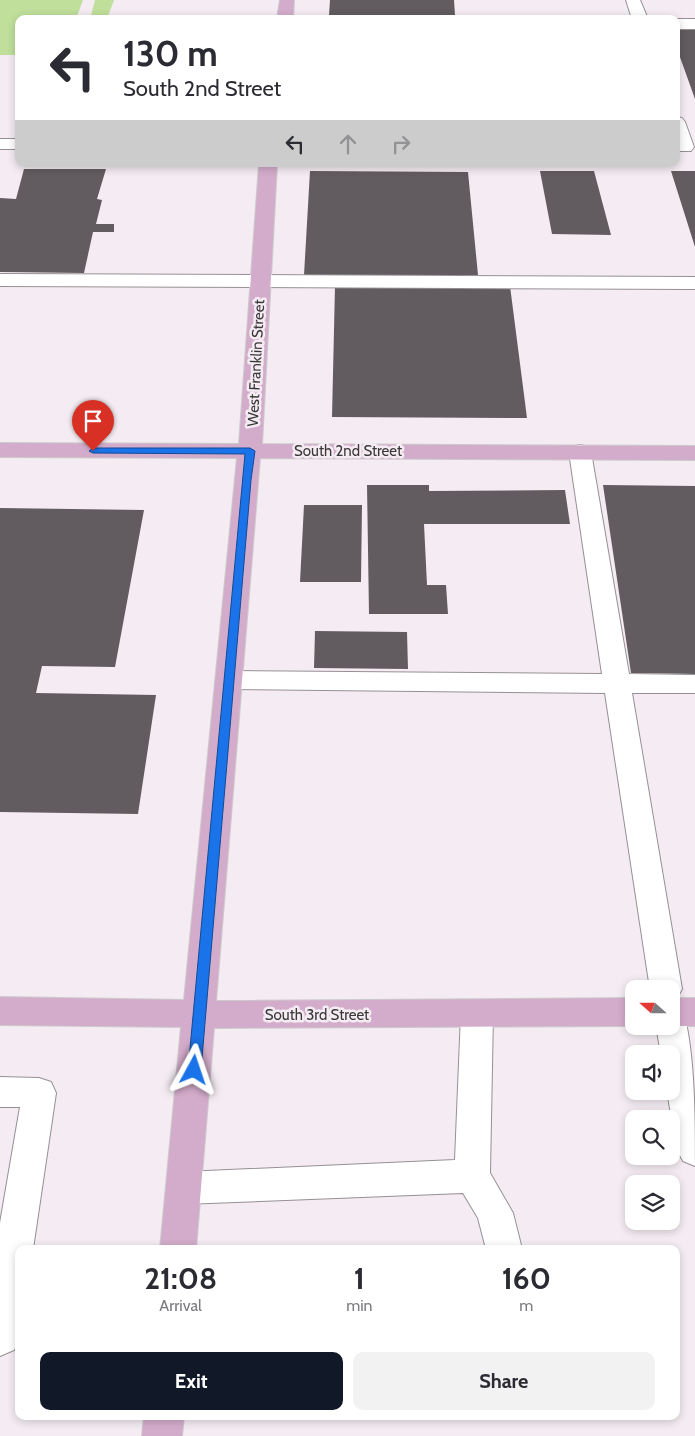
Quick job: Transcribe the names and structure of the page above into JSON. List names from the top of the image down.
{
  "streets": {
    "main road": ["West Franklin Street", "South 2nd Street", "South 3rd Street"]
  },
  "crossings": [
    ["West Franklin Street", "South 2nd Street"],
    ["West Franklin Street", "South 3rd Street"]
  ],
  "north": "left",
  "page": {
    "turn": ["130 m", "South 2nd Street"],
    "eta": [
      "21:08",
      "Arrival",
      "1",
      "min",
      "160",
      "m"
    ],
    "buttons": ["Exit", "Share"]
  }
}
